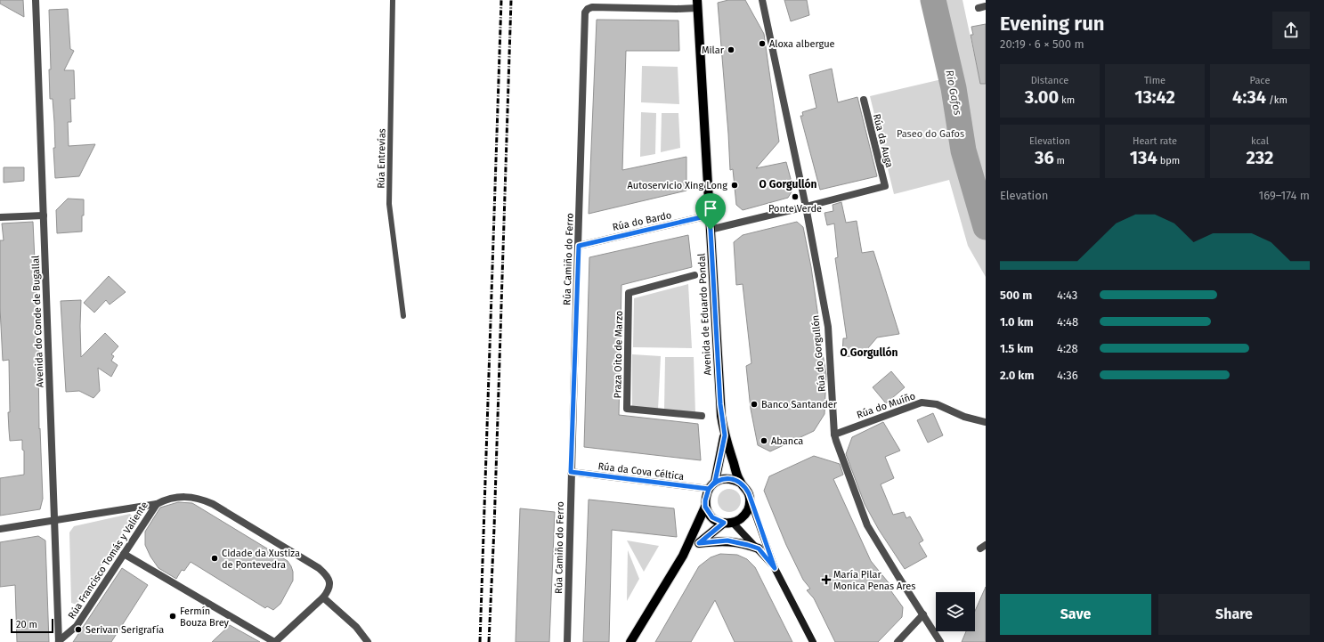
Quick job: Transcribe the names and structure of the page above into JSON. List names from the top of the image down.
{
  "streets": {
    "main road": ["Avenida de Eduardo Pondal"],
    "street": [
      "Rúa da Auga",
      "Rúa do Bardo",
      "Rúa Camiño do Ferro",
      "Avenida do Conde de Bugallal",
      "Rúa do Gorgullón",
      "Praza Oito de Marzo",
      "Rúa do Muíño",
      "Rúa da Cova Céltica",
      "Rúa Francisco Tomás y Valiente"
    ],
    "lane": ["Rúa Entrevías"]
  },
  "crossings": [
    ["Rúa da Auga", "Rúa do Gorgullón"],
    ["Rúa do Bardo", "Rúa Camiño do Ferro"],
    ["Rúa do Bardo", "Avenida de Eduardo Pondal"],
    ["Rúa Camiño do Ferro", "Avenida de Eduardo Pondal"],
    ["Rúa Camiño do Ferro", "Rúa da Cova Céltica"],
    ["Avenida de Eduardo Pondal", "Rúa da Cova Céltica"],
    ["Avenida do Conde de Bugallal", "Rúa Francisco Tomás y Valiente"],
    ["Rúa do Gorgullón", "Rúa do Muíño"]
  ],
  "districts": ["O Gorgullón", "O Gorgullón"],
  "water": ["Río Gafos"],
  "parks": ["Paseo do Gafos"],
  "places": {
    "other": [
      "Aloxa albergue",
      "Milar",
      "Autoservicio Xing Long",
      "Ponte Verde",
      "Banco Santander",
      "Abanca",
      "Cidade da Xustiza de Pontevedra",
      "Fermín Bouza Brey",
      "Serivan Serigrafía"
    ],
    "health": ["María Pilar Monica Penas Ares"]
  },
  "scale_bar": "20 m",
  "page": {
    "heading": ["Evening run", "20:19 · 6 × 500 m"],
    "stats": [
      ["Distance", "3.00 km"],
      ["Time", "13:42"],
      ["Pace", "4:34 /km"],
      ["Elevation", "36 m"],
      ["Heart rate", "134 bpm"],
      ["kcal", "232"]
    ],
    "chart": ["Elevation", "169–174 m"],
    "list": [
      {
        "name": "500 m",
        "note": "4:43"
      },
      {
        "name": "1.0 km",
        "note": "4:48"
      },
      {
        "name": "1.5 km",
        "note": "4:28"
      },
      {
        "name": "2.0 km",
        "note": "4:36"
      }
    ],
    "buttons": ["Save", "Share"],
    "scale": "20 m"
  }
}
